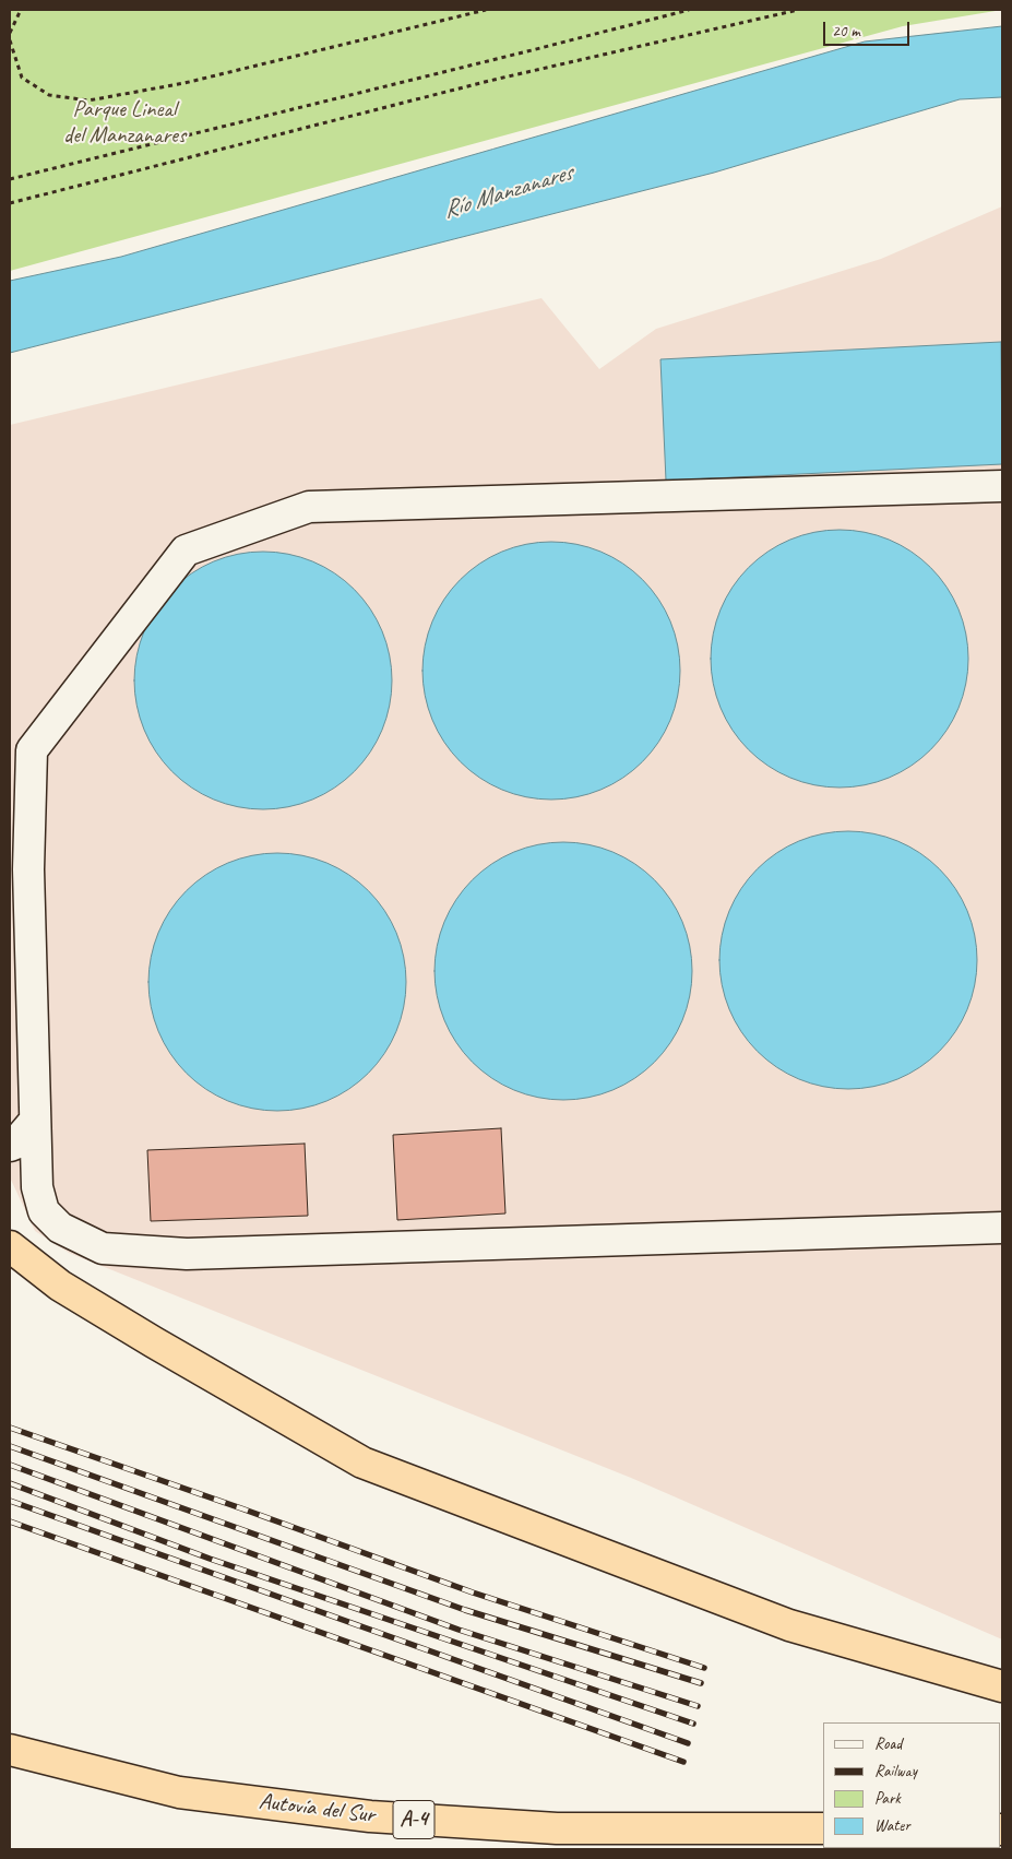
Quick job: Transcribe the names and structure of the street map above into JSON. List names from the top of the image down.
{
  "streets": {
    "highway": ["Autovía del Sur", "A-4"]
  },
  "water": ["Río Manzanares"],
  "parks": ["Parque Lineal del Manzanares"],
  "legend": [
    "Road",
    "Railway",
    "Park",
    "Water"
  ],
  "scale_bar": "20 m"
}
